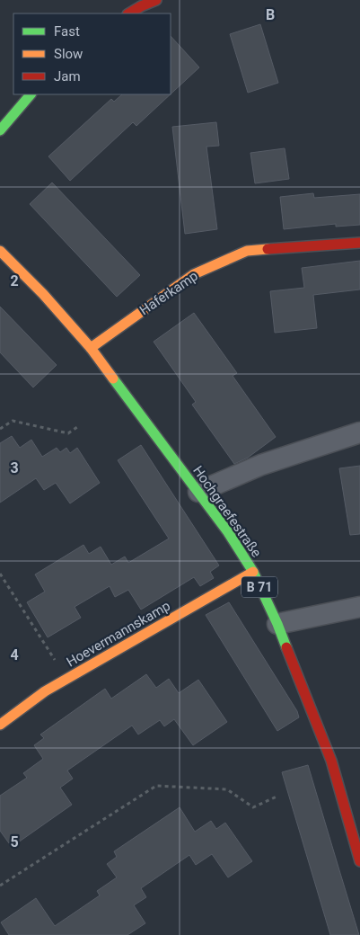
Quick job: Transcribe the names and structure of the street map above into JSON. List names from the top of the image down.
{
  "streets": {
    "main road": [
      "Haferkamp",
      "Hochgraefestraße",
      "B 71",
      "Hoevermannskamp"
    ]
  },
  "crossings": [
    ["Haferkamp", "Hochgraefestraße"],
    ["Hochgraefestraße", "Hoevermannskamp"]
  ],
  "legend": ["Fast", "Slow", "Jam"],
  "grid": {
    "columns": ["B"],
    "rows": [
      "2",
      "3",
      "4",
      "5"
    ]
  }
}
